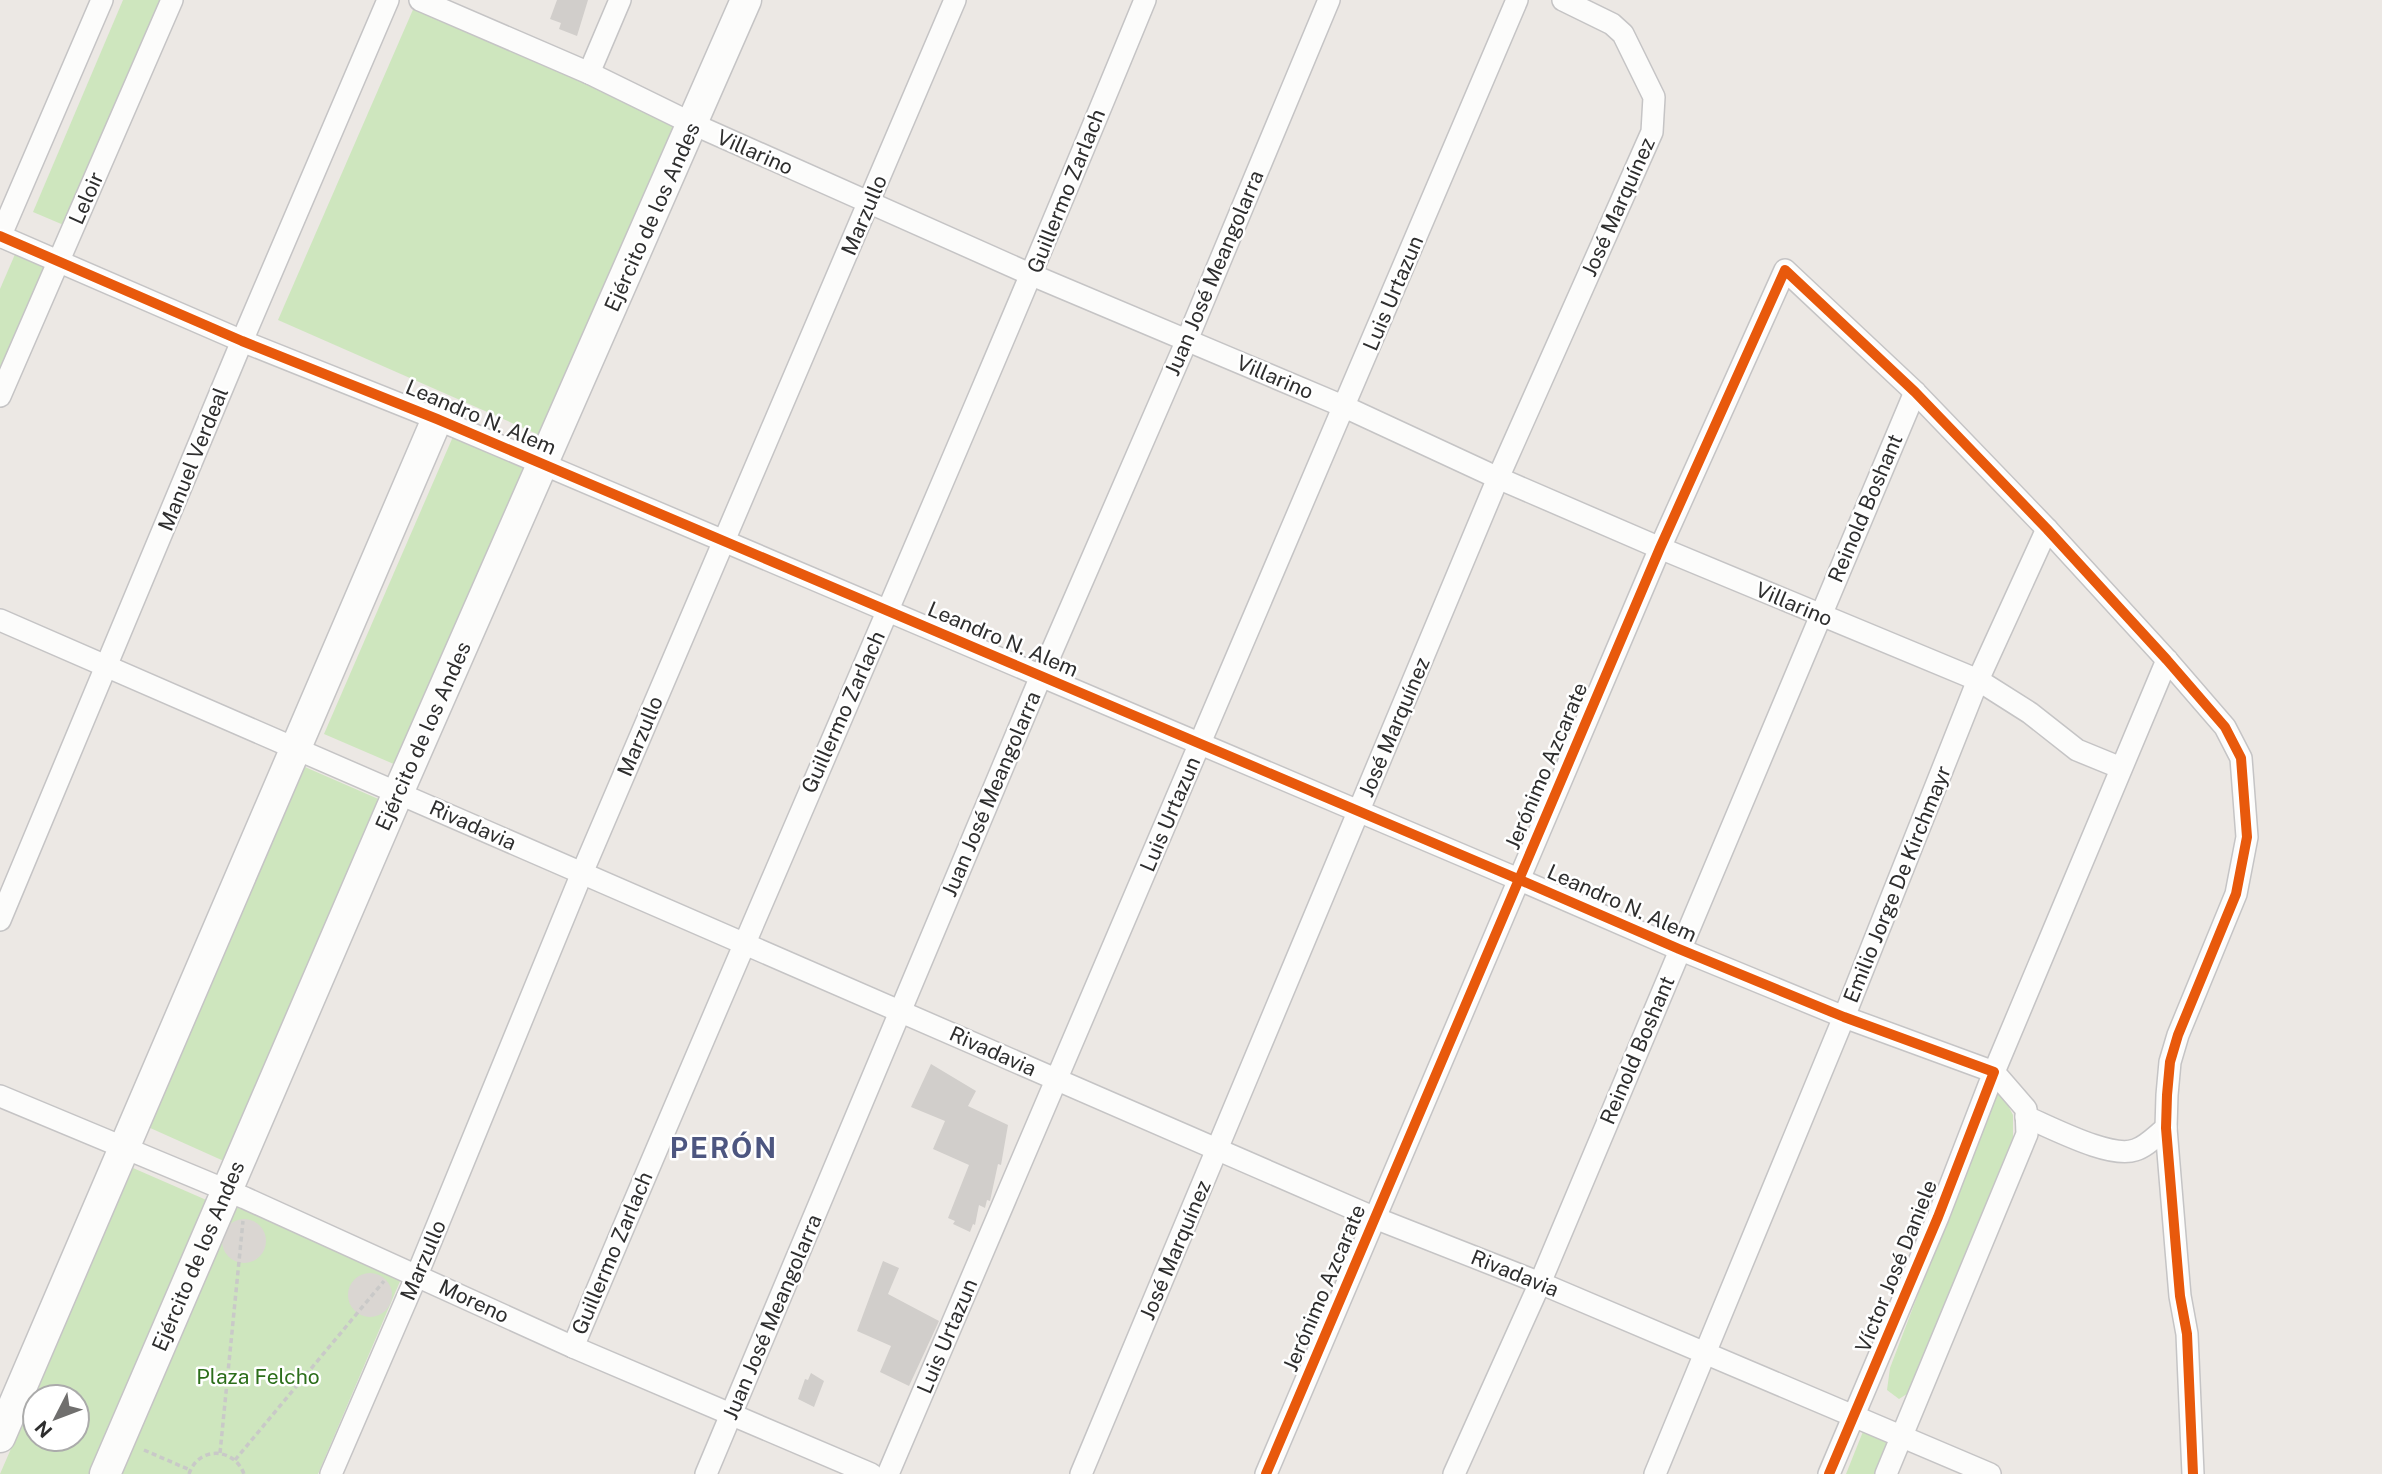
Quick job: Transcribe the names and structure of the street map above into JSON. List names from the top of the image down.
{
  "streets": {
    "street": [
      "Villarino",
      "Guillermo Zarlach",
      "Leloir",
      "José Marquínez",
      "Marzullo",
      "Ejército de los Andes",
      "Juan José Meangolarra",
      "Luis Urtazun",
      "Leandro N. Alem",
      "Manuel Verdeal",
      "Reinold Boshant",
      "Jerónimo Azcarate",
      "Rivadavia",
      "Emilio Jorge De Kirchmayr",
      "Víctor José Daniele",
      "Moreno"
    ]
  },
  "crossings": [
    ["Villarino", "Guillermo Zarlach"],
    ["Villarino", "José Marquínez"],
    ["Villarino", "Marzullo"],
    ["Villarino", "Ejército de los Andes"],
    ["Villarino", "Juan José Meangolarra"],
    ["Villarino", "Luis Urtazun"],
    ["Villarino", "Reinold Boshant"],
    ["Villarino", "Jerónimo Azcarate"],
    ["Villarino", "Emilio Jorge De Kirchmayr"],
    ["Villarino", "Víctor José Daniele"],
    ["Guillermo Zarlach", "Leandro N. Alem"],
    ["Guillermo Zarlach", "Rivadavia"],
    ["Guillermo Zarlach", "Moreno"],
    ["Leloir", "Leandro N. Alem"],
    ["José Marquínez", "Leandro N. Alem"],
    ["José Marquínez", "Rivadavia"],
    ["Marzullo", "Leandro N. Alem"],
    ["Marzullo", "Rivadavia"],
    ["Marzullo", "Moreno"],
    ["Ejército de los Andes", "Leandro N. Alem"],
    ["Ejército de los Andes", "Rivadavia"],
    ["Ejército de los Andes", "Moreno"],
    ["Juan José Meangolarra", "Leandro N. Alem"],
    ["Juan José Meangolarra", "Rivadavia"],
    ["Juan José Meangolarra", "Moreno"],
    ["Luis Urtazun", "Leandro N. Alem"],
    ["Luis Urtazun", "Rivadavia"],
    ["Leandro N. Alem", "Manuel Verdeal"],
    ["Leandro N. Alem", "Reinold Boshant"],
    ["Leandro N. Alem", "Jerónimo Azcarate"],
    ["Leandro N. Alem", "Emilio Jorge De Kirchmayr"],
    ["Leandro N. Alem", "Víctor José Daniele"],
    ["Manuel Verdeal", "Rivadavia"],
    ["Reinold Boshant", "Jerónimo Azcarate"],
    ["Reinold Boshant", "Rivadavia"],
    ["Jerónimo Azcarate", "Rivadavia"],
    ["Rivadavia", "Emilio Jorge De Kirchmayr"],
    ["Rivadavia", "Víctor José Daniele"]
  ],
  "districts": ["PERÓN"],
  "parks": ["Plaza Felcho"],
  "north": "bottom left"
}
